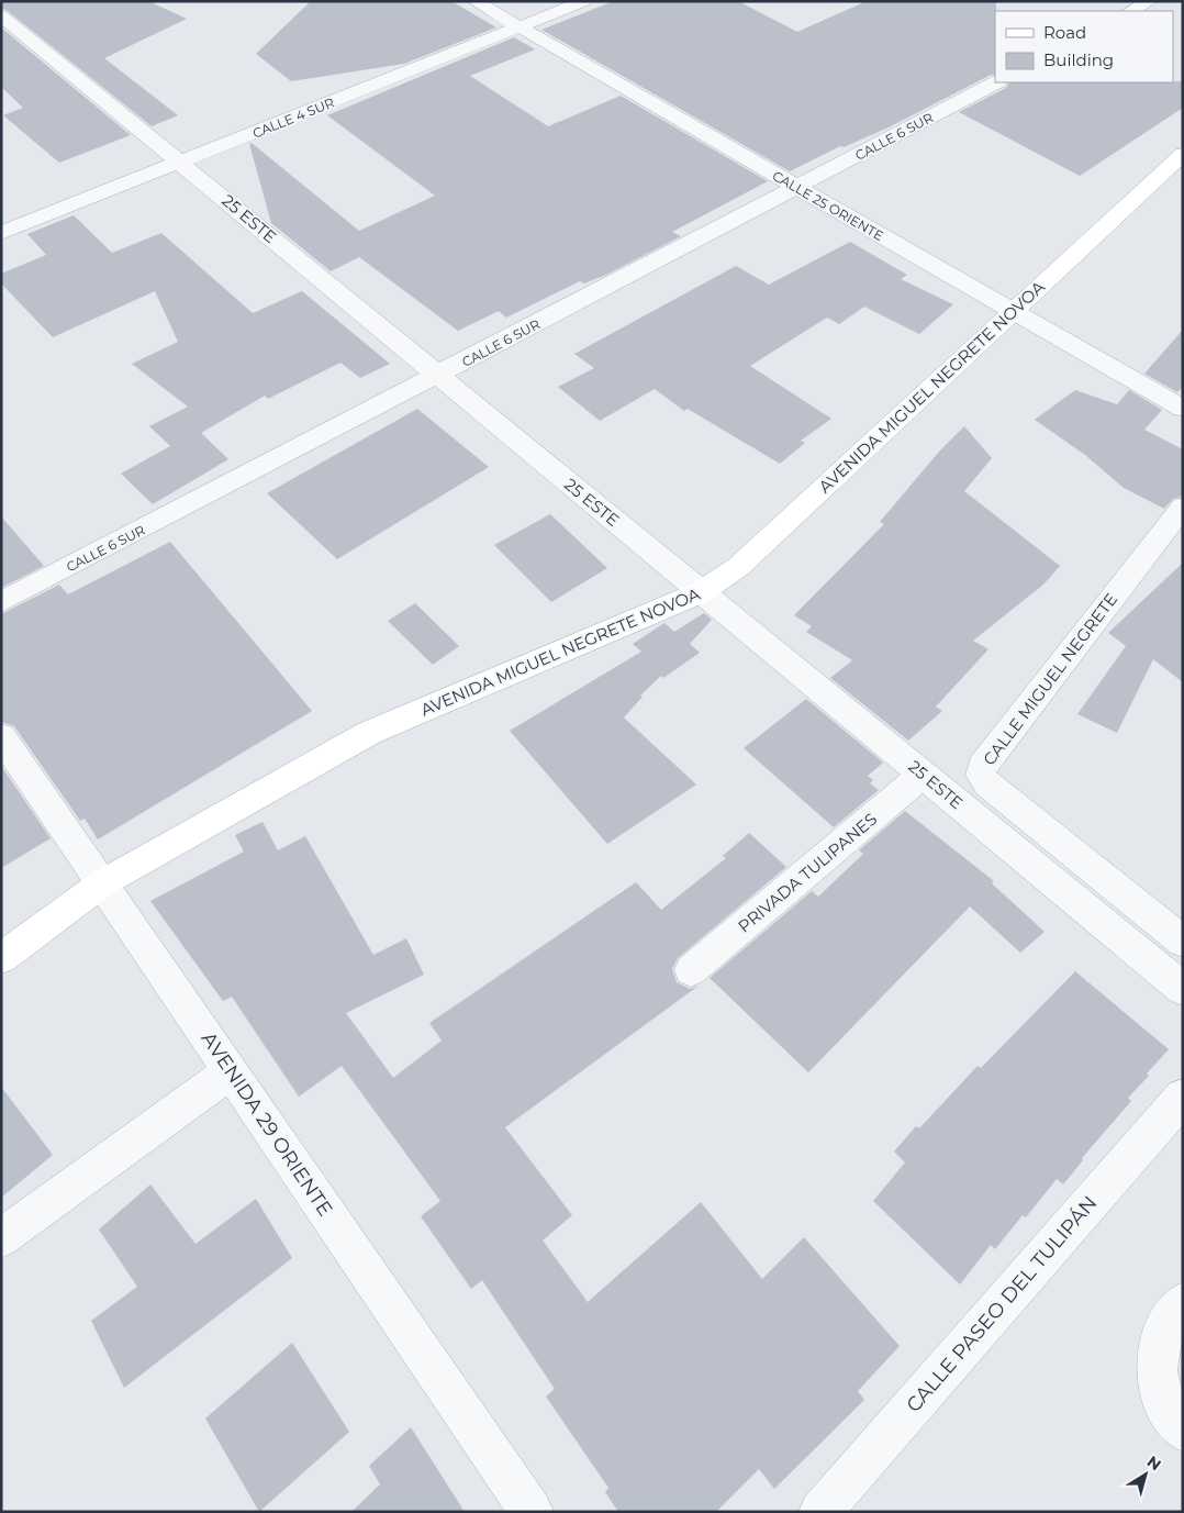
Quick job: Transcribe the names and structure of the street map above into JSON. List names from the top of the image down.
{
  "streets": {
    "main road": ["AVENIDA MIGUEL NEGRETE NOVOA"],
    "street": [
      "CALLE 4 SUR",
      "CALLE 6 SUR",
      "CALLE 25 ORIENTE",
      "25 ESTE",
      "CALLE MIGUEL NEGRETE",
      "PRIVADA TULIPANES",
      "AVENIDA 29 ORIENTE",
      "CALLE PASEO DEL TULIPÁN"
    ]
  },
  "crossings": [
    ["CALLE 4 SUR", "CALLE 25 ORIENTE"],
    ["CALLE 4 SUR", "25 ESTE"],
    ["CALLE 6 SUR", "CALLE 25 ORIENTE"],
    ["CALLE 6 SUR", "25 ESTE"],
    ["CALLE 25 ORIENTE", "AVENIDA MIGUEL NEGRETE NOVOA"],
    ["25 ESTE", "AVENIDA MIGUEL NEGRETE NOVOA"],
    ["25 ESTE", "PRIVADA TULIPANES"],
    ["AVENIDA MIGUEL NEGRETE NOVOA", "AVENIDA 29 ORIENTE"]
  ],
  "legend": ["Road", "Building"],
  "north": "top right"
}
